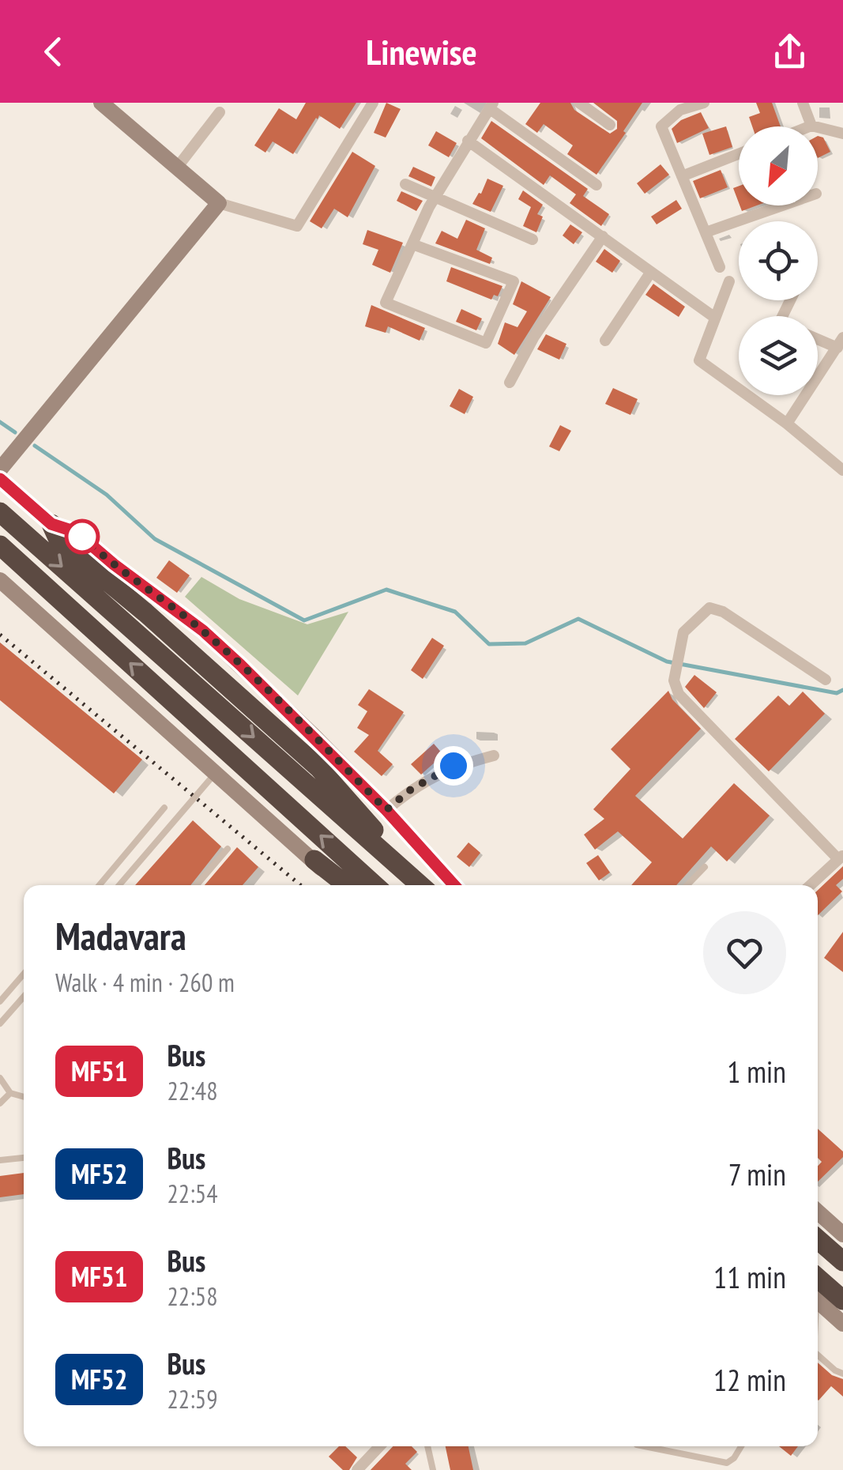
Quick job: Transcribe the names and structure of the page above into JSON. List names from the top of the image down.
{
  "lines": ["bus line MF51"],
  "north": "bottom left",
  "page": {
    "header": "Linewise",
    "heading": ["Madavara", "Walk · 4 min · 260 m"],
    "list": [
      {
        "mark": "MF51",
        "name": "Bus",
        "note": "22:48",
        "value": "1 min"
      },
      {
        "mark": "MF52",
        "name": "Bus",
        "note": "22:54",
        "value": "7 min"
      },
      {
        "mark": "MF51",
        "name": "Bus",
        "note": "22:58",
        "value": "11 min"
      },
      {
        "mark": "MF52",
        "name": "Bus",
        "note": "22:59",
        "value": "12 min"
      }
    ]
  }
}
